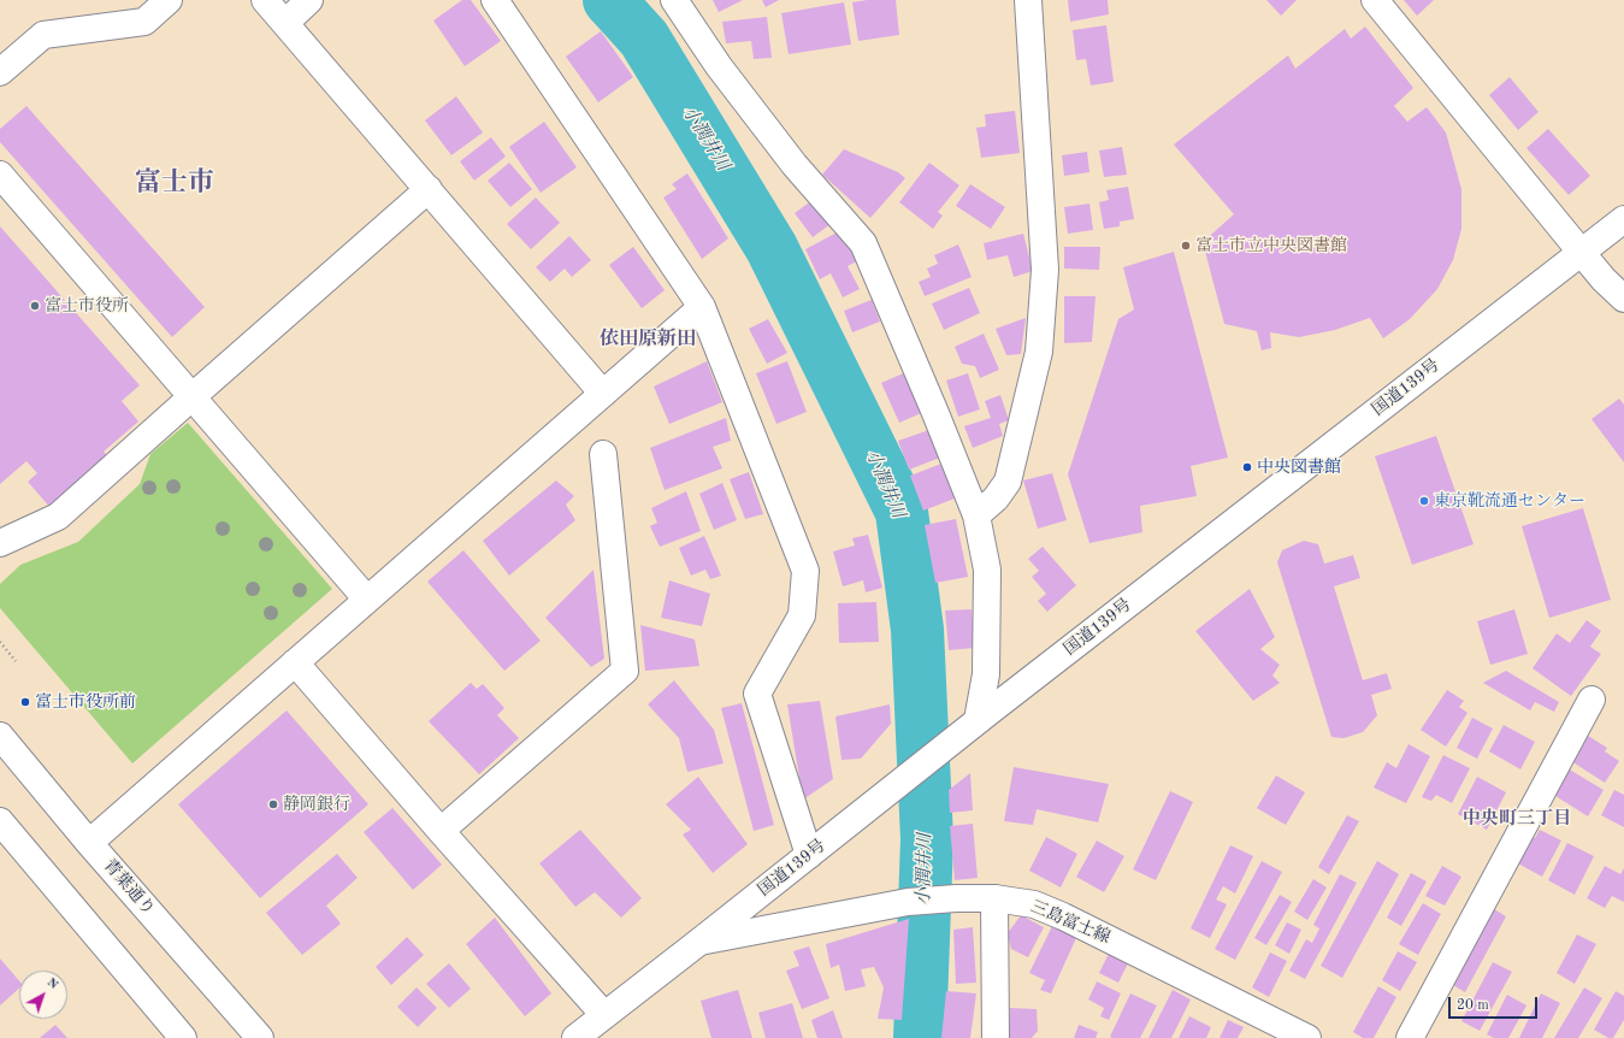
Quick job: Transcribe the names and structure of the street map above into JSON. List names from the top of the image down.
{
  "streets": {
    "main road": ["国道139号", "青葉通り", "三島富士線"]
  },
  "crossings": [
    ["国道139号", "三島富士線"]
  ],
  "districts": ["富士市", "依田原新田", "中央町三丁目"],
  "water": ["小潤井川"],
  "places": [
    "富士市立中央図書館",
    "富士市役所",
    "中央図書館",
    "東京靴流通センター",
    "富士市役所前",
    "静岡銀行"
  ],
  "scale_bar": "20 m",
  "north": "top right"
}
